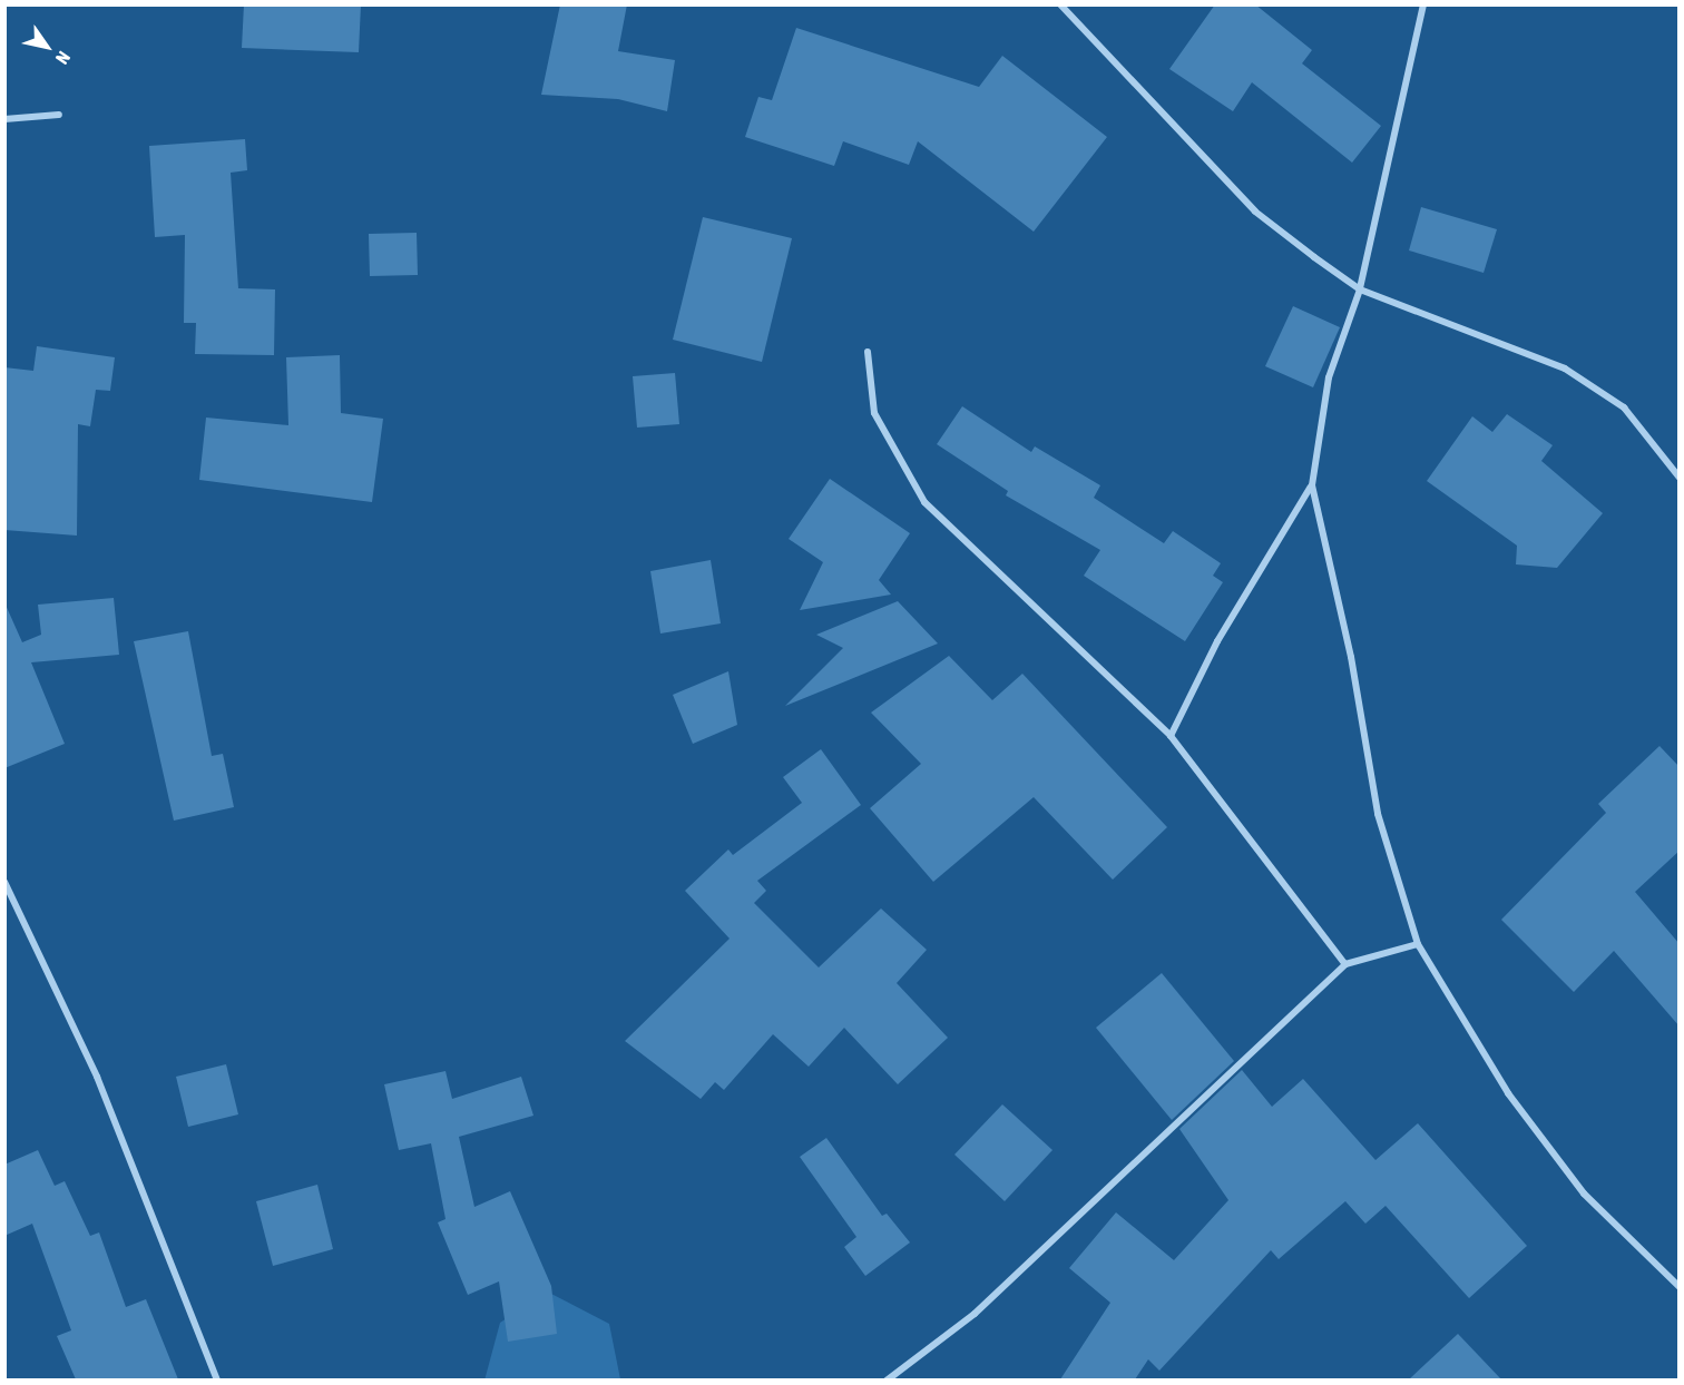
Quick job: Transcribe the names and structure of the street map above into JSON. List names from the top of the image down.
{
  "north": "bottom right"
}
